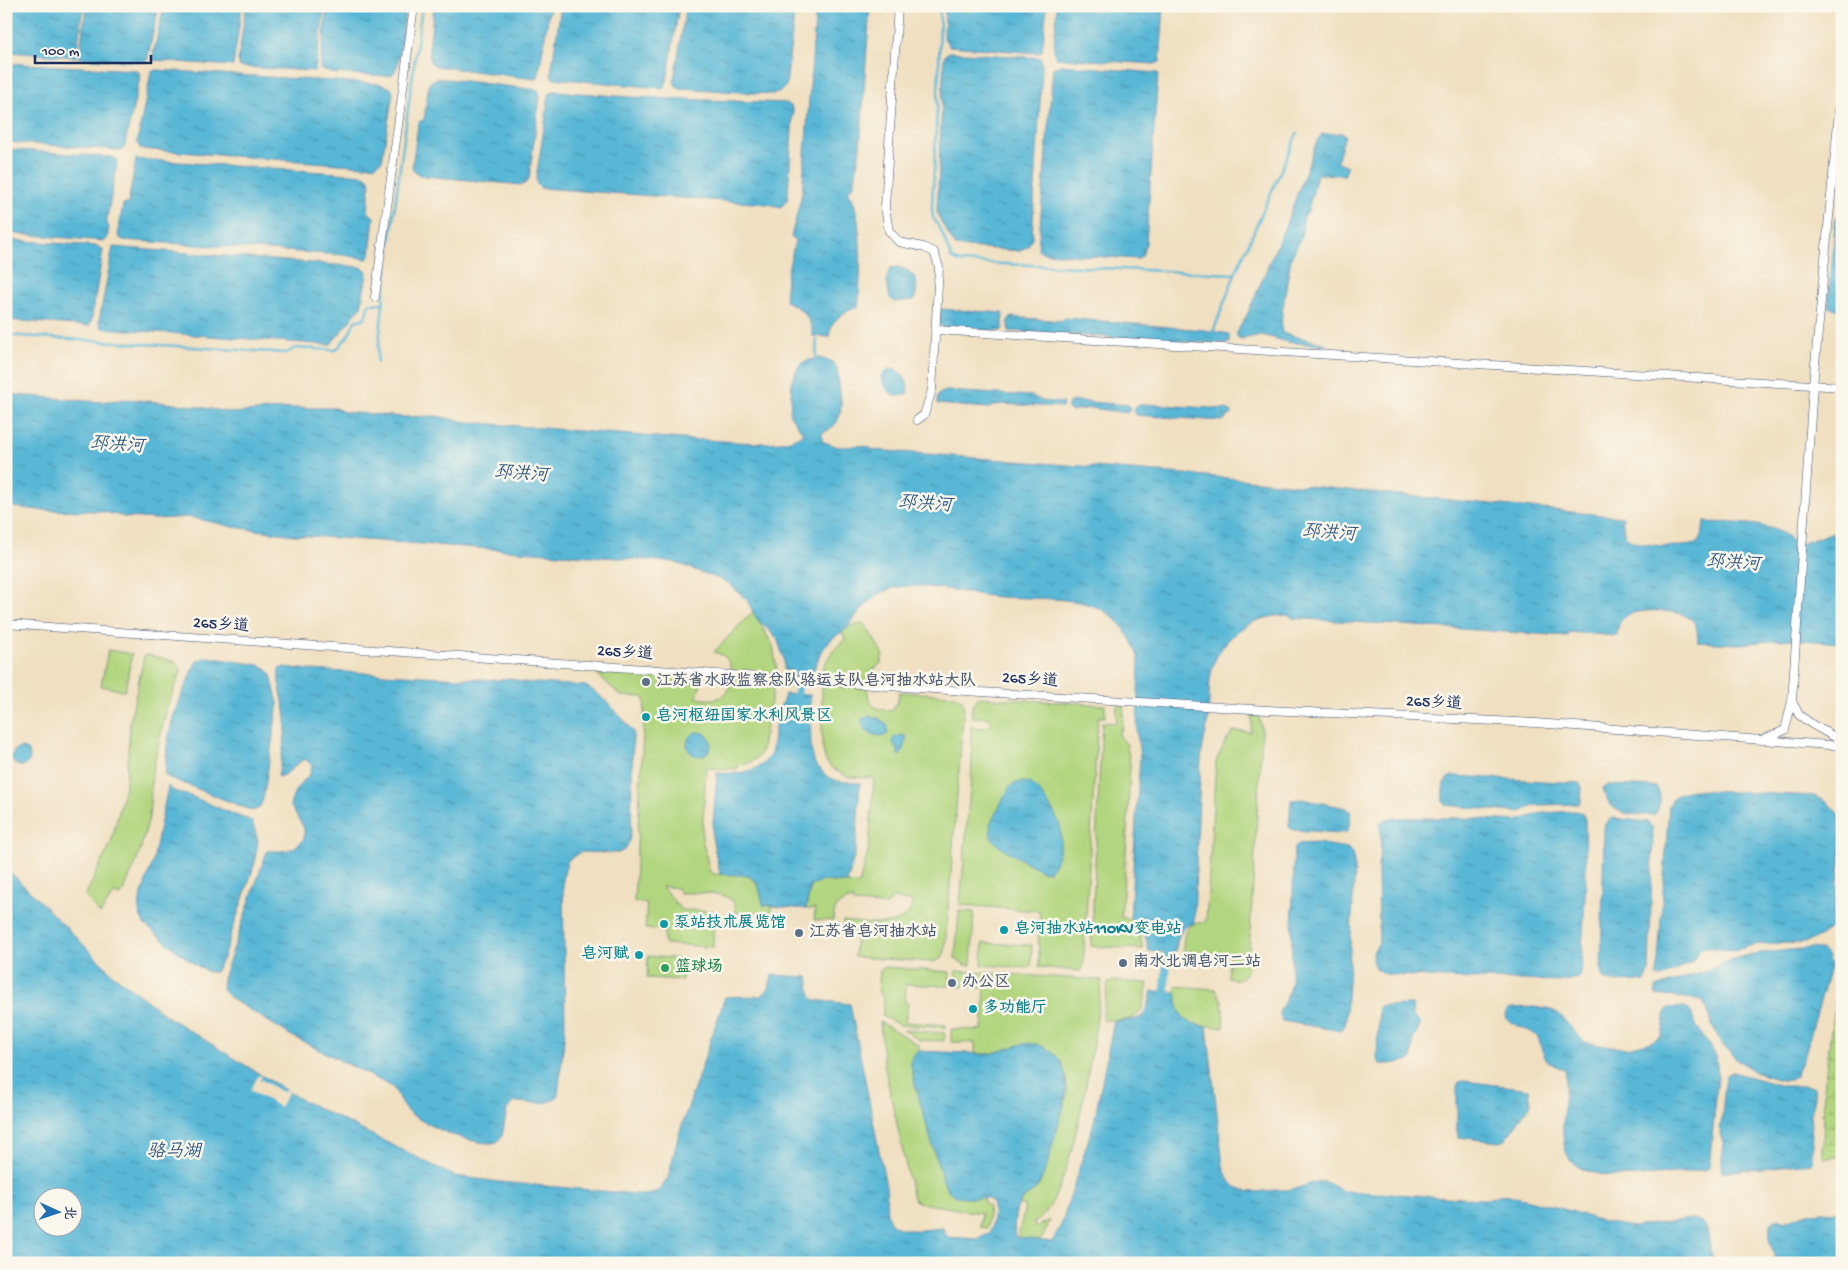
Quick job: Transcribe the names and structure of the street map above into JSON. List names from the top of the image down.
{
  "streets": {
    "street": ["265乡道"]
  },
  "water": ["邳洪河", "骆马湖"],
  "places": [
    "江苏省水政监察总队骆运支队皂河抽水站大队",
    "皂河枢纽国家水利风景区",
    "泵站技术展览馆",
    "皂河抽水站110KV变电站",
    "江苏省皂河抽水站",
    "皂河赋",
    "南水北调皂河二站",
    "篮球场",
    "办公区",
    "多功能厅"
  ],
  "scale_bar": "100 m",
  "north": "right"
}
